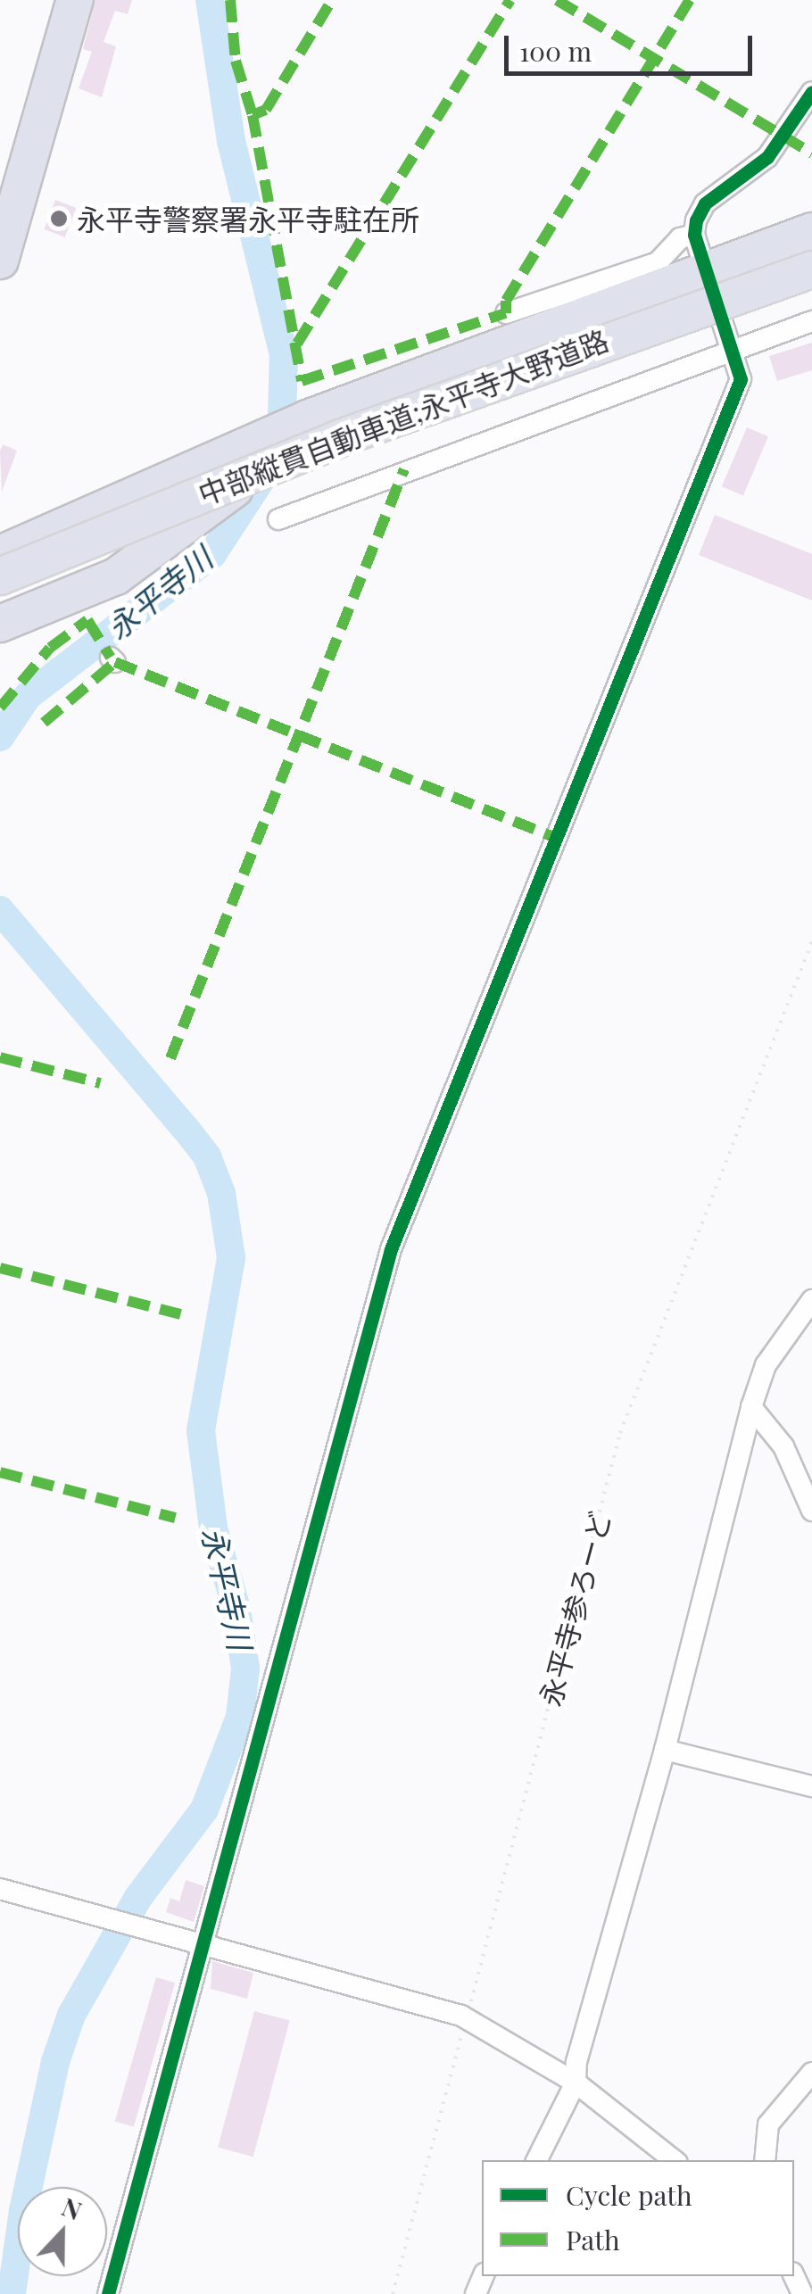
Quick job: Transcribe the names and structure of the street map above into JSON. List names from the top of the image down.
{
  "streets": {
    "highway": ["中部縦貫自動車道;永平寺大野道路"],
    "path": ["永平寺参ろーど"]
  },
  "water": ["永平寺川"],
  "places": ["永平寺警察署永平寺駐在所"],
  "legend": ["Cycle path", "Path"],
  "scale_bar": "100 m",
  "north": "top"
}
